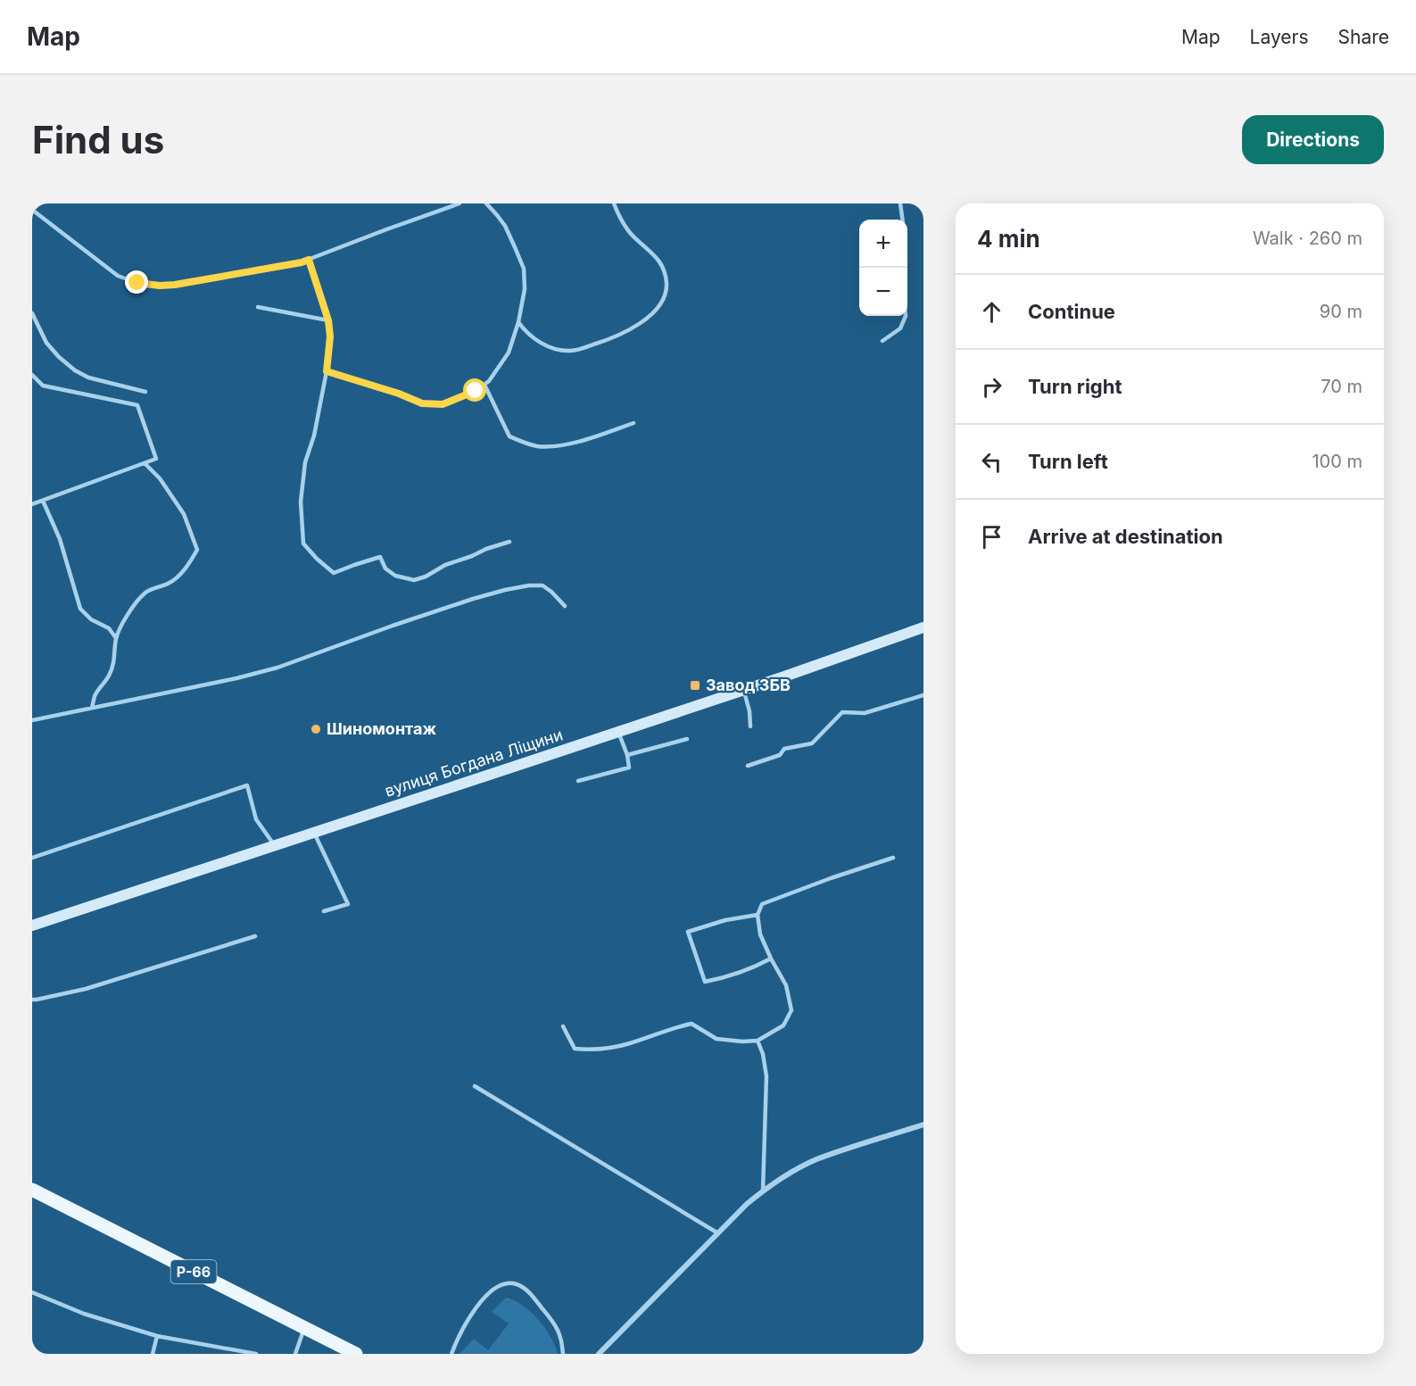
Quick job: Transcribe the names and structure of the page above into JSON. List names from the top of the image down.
{
  "streets": {
    "main road": ["вулиця Богдана Ліщини", "Р-66"]
  },
  "places": {
    "transit": ["Завод ЗБВ"],
    "other": ["Шиномонтаж"]
  },
  "page": {
    "header": "Map",
    "nav": ["Map", "Layers", "Share"],
    "buttons": "Directions",
    "title": "Find us",
    "heading": ["4 min", "Walk · 260 m"],
    "map_buttons": ["+", "−"],
    "list": [
      ["Continue", "90 m"],
      ["Turn right", "70 m"],
      ["Turn left", "100 m"],
      "Arrive at destination"
    ]
  }
}
